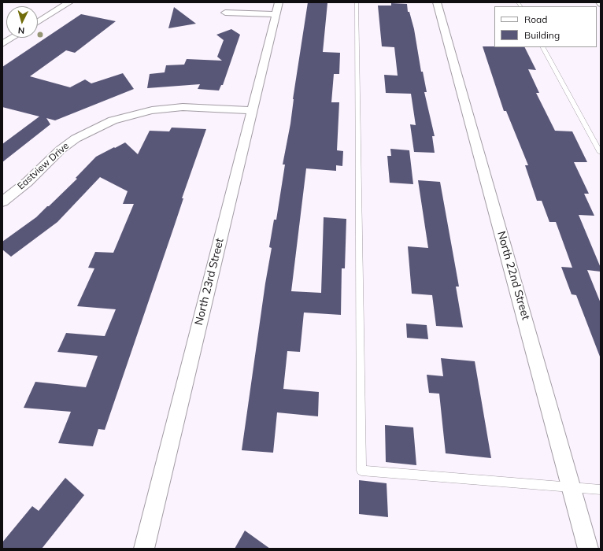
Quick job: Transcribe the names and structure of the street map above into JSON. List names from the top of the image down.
{
  "streets": {
    "street": ["Eastview Drive", "North 22nd Street", "North 23rd Street"]
  },
  "crossings": [
    ["Eastview Drive", "North 23rd Street"]
  ],
  "legend": ["Road", "Building"],
  "north": "bottom"
}
